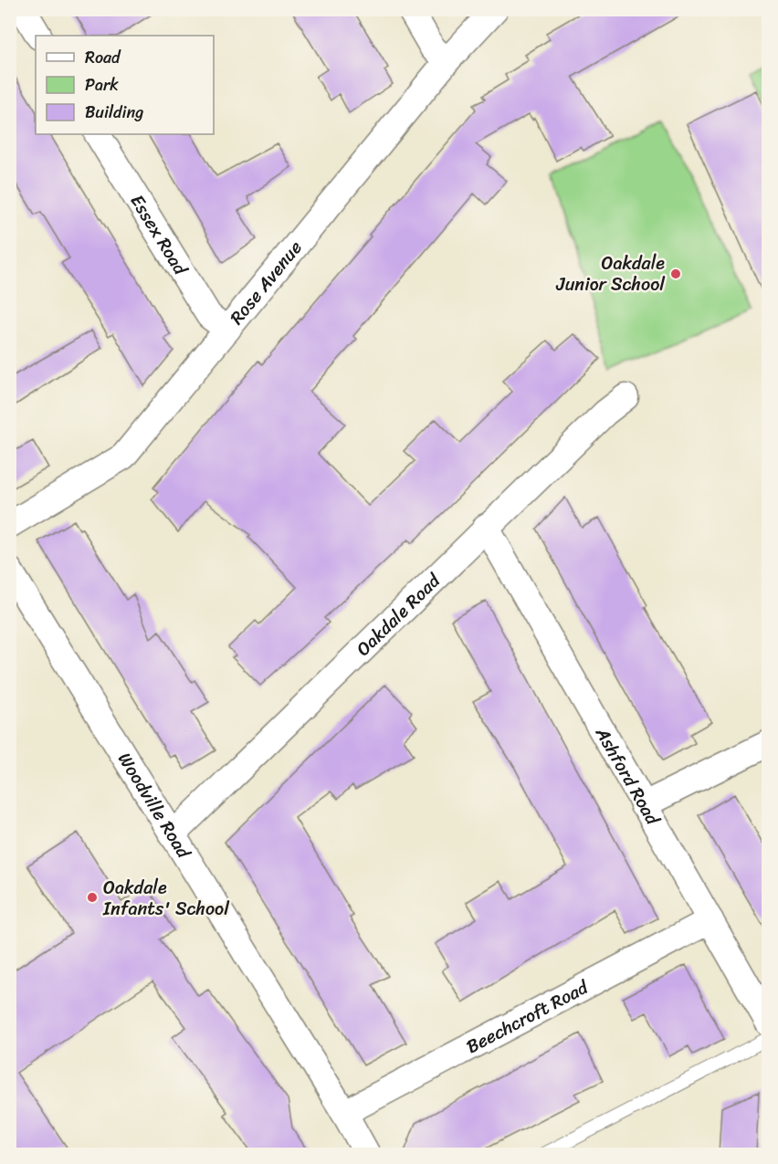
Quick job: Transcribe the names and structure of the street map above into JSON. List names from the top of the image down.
{
  "streets": {
    "street": [
      "Essex Road",
      "Rose Avenue",
      "Oakdale Road",
      "Ashford Road",
      "Woodville Road",
      "Beechcroft Road"
    ]
  },
  "crossings": [
    ["Essex Road", "Rose Avenue"],
    ["Oakdale Road", "Ashford Road"],
    ["Oakdale Road", "Woodville Road"],
    ["Ashford Road", "Beechcroft Road"],
    ["Woodville Road", "Beechcroft Road"]
  ],
  "places": ["Oakdale Junior School", "Oakdale Infants' School"],
  "legend": ["Road", "Park", "Building"]
}
